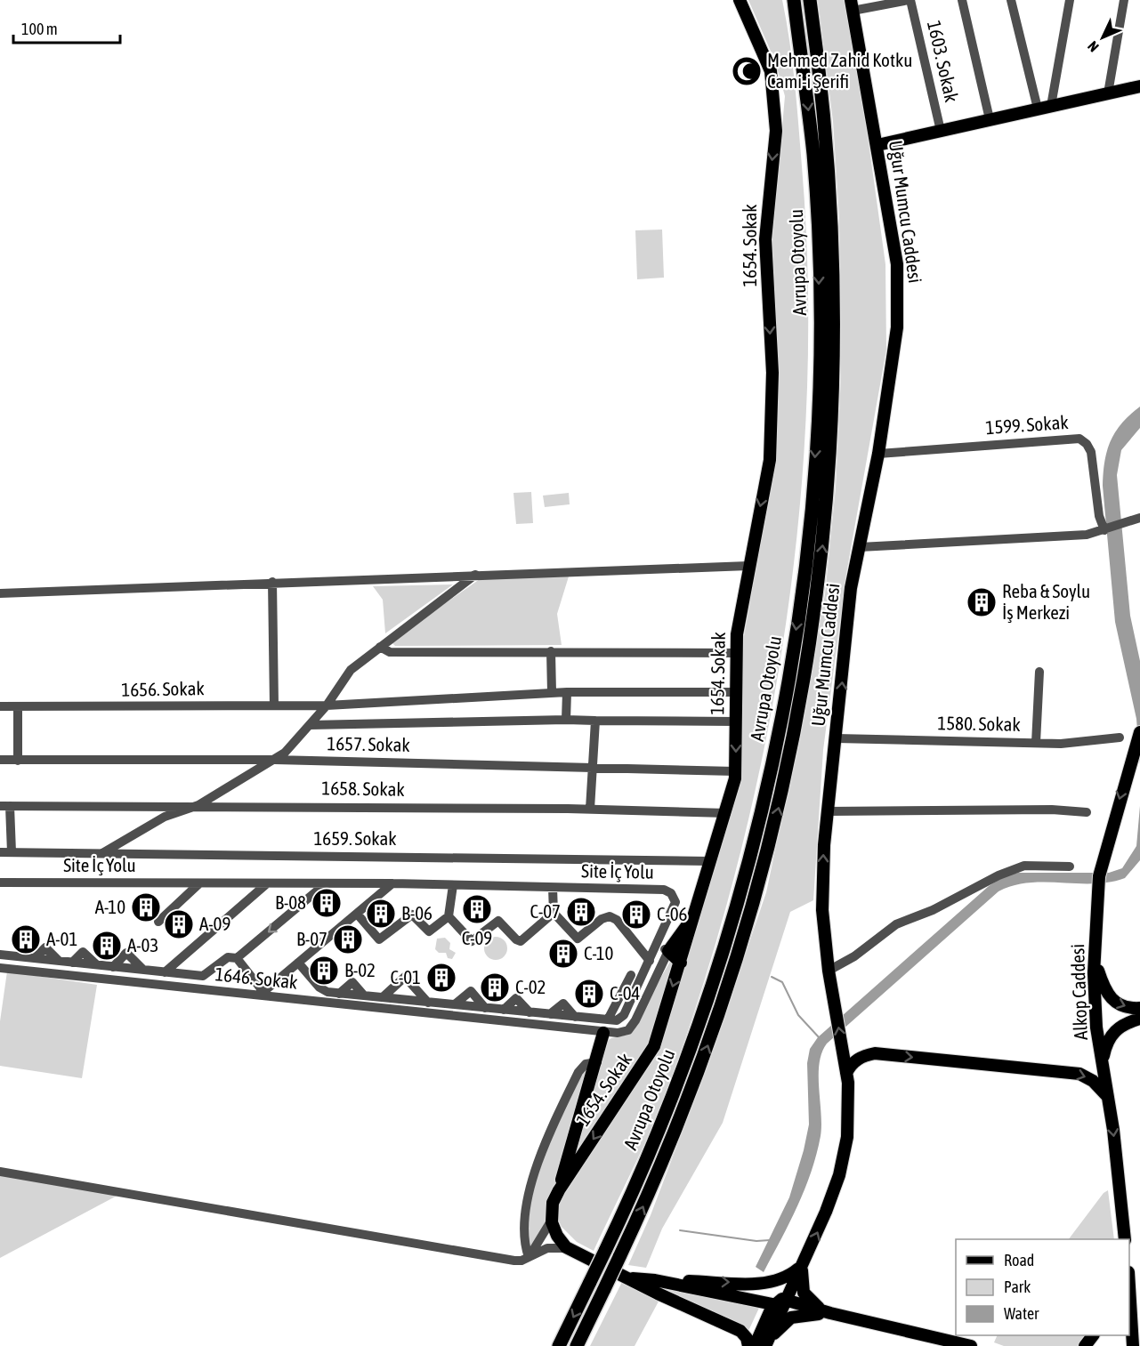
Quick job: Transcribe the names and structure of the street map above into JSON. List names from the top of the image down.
{
  "streets": {
    "highway": ["Avrupa Otoyolu"],
    "main road": ["Uğur Mumcu Caddesi", "1654. Sokak", "Alkop Caddesi"],
    "street": [
      "1603. Sokak",
      "1599. Sokak",
      "1656. Sokak",
      "1580. Sokak",
      "1657. Sokak",
      "1658. Sokak",
      "1659. Sokak",
      "Site İç Yolu",
      "1646. Sokak"
    ]
  },
  "crossings": [
    ["Uğur Mumcu Caddesi", "1599. Sokak"],
    ["Uğur Mumcu Caddesi", "1580. Sokak"],
    ["1654. Sokak", "1656. Sokak"],
    ["1654. Sokak", "1657. Sokak"],
    ["1654. Sokak", "1658. Sokak"],
    ["1654. Sokak", "1659. Sokak"]
  ],
  "one_way": ["Uğur Mumcu Caddesi", "1654. Sokak", "Alkop Caddesi"],
  "places": {
    "mosque": ["Mehmed Zahid Kotku Cami-i Şerifi"],
    "building": [
      "Reba & Soylu İş Merkezi",
      "B-08",
      "A-10",
      "C-09",
      "C-07",
      "B-06",
      "C-06",
      "A-09",
      "A-01",
      "B-07",
      "A-03",
      "C-10",
      "B-02",
      "C-01",
      "C-02",
      "C-04"
    ]
  },
  "legend": ["Road", "Park", "Water"],
  "scale_bar": "100 m",
  "north": "bottom left"
}
